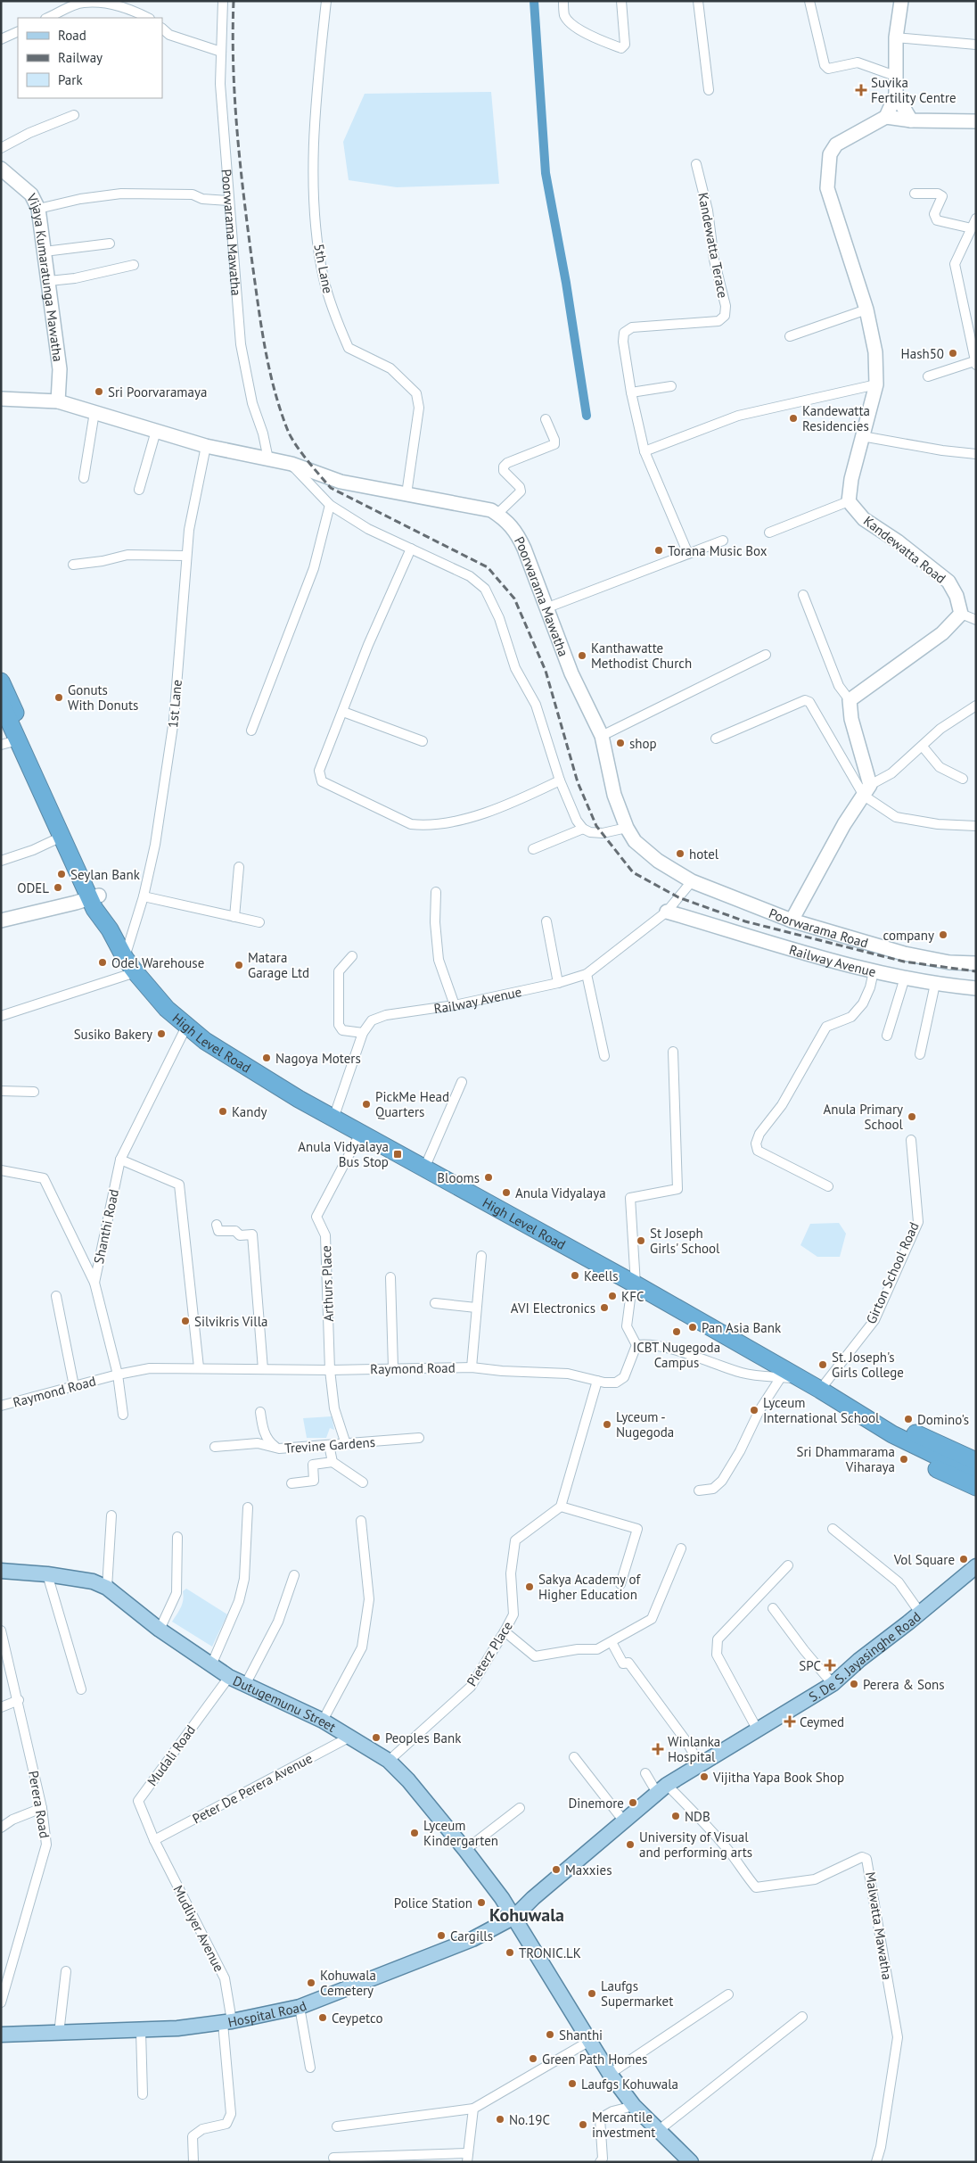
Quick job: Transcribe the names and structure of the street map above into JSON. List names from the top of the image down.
{
  "streets": {
    "highway": ["High Level Road"],
    "main road": [
      "Poorwarama Mawatha",
      "Vijaya Kumaratunga Mawatha",
      "Kandewatta Road",
      "Poorwarama Road",
      "Railway Avenue",
      "S. De S. Jayasinghe Road",
      "Dutugemunu Street",
      "Hospital Road"
    ],
    "street": [
      "Kandewatta Terace",
      "5th Lane",
      "1st Lane",
      "Shanthi Road",
      "Girton School Road",
      "Arthurs Place",
      "Raymond Road",
      "Trevine Gardens",
      "Pieterz Place",
      "Mudali Road",
      "Peter De Perera Avenue",
      "Perera Road",
      "Malwatta Mawatha",
      "Mudliyer Avenue"
    ]
  },
  "crossings": [
    ["Poorwarama Mawatha", "5th Lane"],
    ["Poorwarama Mawatha", "Vijaya Kumaratunga Mawatha"],
    ["Poorwarama Mawatha", "1st Lane"],
    ["Poorwarama Mawatha", "Poorwarama Road"],
    ["Poorwarama Mawatha", "Railway Avenue"],
    ["1st Lane", "High Level Road"],
    ["Poorwarama Road", "Railway Avenue"],
    ["Railway Avenue", "High Level Road"],
    ["High Level Road", "Shanthi Road"],
    ["High Level Road", "Girton School Road"],
    ["High Level Road", "Arthurs Place"],
    ["Arthurs Place", "Raymond Road"],
    ["Arthurs Place", "Trevine Gardens"],
    ["Pieterz Place", "Dutugemunu Street"],
    ["S. De S. Jayasinghe Road", "Dutugemunu Street"],
    ["S. De S. Jayasinghe Road", "Malwatta Mawatha"],
    ["S. De S. Jayasinghe Road", "Hospital Road"],
    ["Dutugemunu Street", "Mudali Road"],
    ["Dutugemunu Street", "Peter De Perera Avenue"],
    ["Dutugemunu Street", "Hospital Road"],
    ["Mudali Road", "Peter De Perera Avenue"],
    ["Mudali Road", "Mudliyer Avenue"],
    ["Peter De Perera Avenue", "Mudliyer Avenue"],
    ["Mudliyer Avenue", "Hospital Road"]
  ],
  "districts": ["Kohuwala"],
  "places": {
    "health": [
      "Suvika Fertility Centre",
      "SPC",
      "Ceymed",
      "Winlanka Hospital"
    ],
    "other": [
      "Hash50",
      "Sri Poorvaramaya",
      "Kandewatta Residencies",
      "Torana Music Box",
      "Kanthawatte Methodist Church",
      "Gonuts With Donuts",
      "shop",
      "hotel",
      "Seylan Bank",
      "ODEL",
      "company",
      "Odel Warehouse",
      "Matara Garage Ltd",
      "Susiko Bakery",
      "Nagoya Moters",
      "PickMe Head Quarters",
      "Kandy",
      "Anula Primary School",
      "Blooms",
      "Anula Vidyalaya",
      "St Joseph Girls' School",
      "Keells",
      "KFC",
      "AVI Electronics",
      "Silvikris Villa",
      "Pan Asia Bank",
      "ICBT Nugegoda Campus",
      "St. Joseph's Girls College",
      "Lyceum International School",
      "Domino's",
      "Lyceum - Nugegoda",
      "Sri Dhammarama Viharaya",
      "Vol Square",
      "Sakya Academy of Higher Education",
      "Perera & Sons",
      "Peoples Bank",
      "Vijitha Yapa Book Shop",
      "Dinemore",
      "NDB",
      "Lyceum Kindergarten",
      "University of Visual and performing arts",
      "Maxxies",
      "Police Station",
      "Cargills",
      "TRONIC.LK",
      "Kohuwala Cemetery",
      "Laufgs Supermarket",
      "Ceypetco",
      "Shanthi",
      "Green Path Homes",
      "Laufgs Kohuwala",
      "No.19C",
      "Mercantile investment"
    ],
    "transit": ["Anula Vidyalaya Bus Stop"]
  },
  "legend": ["Road", "Railway", "Park"]
}
